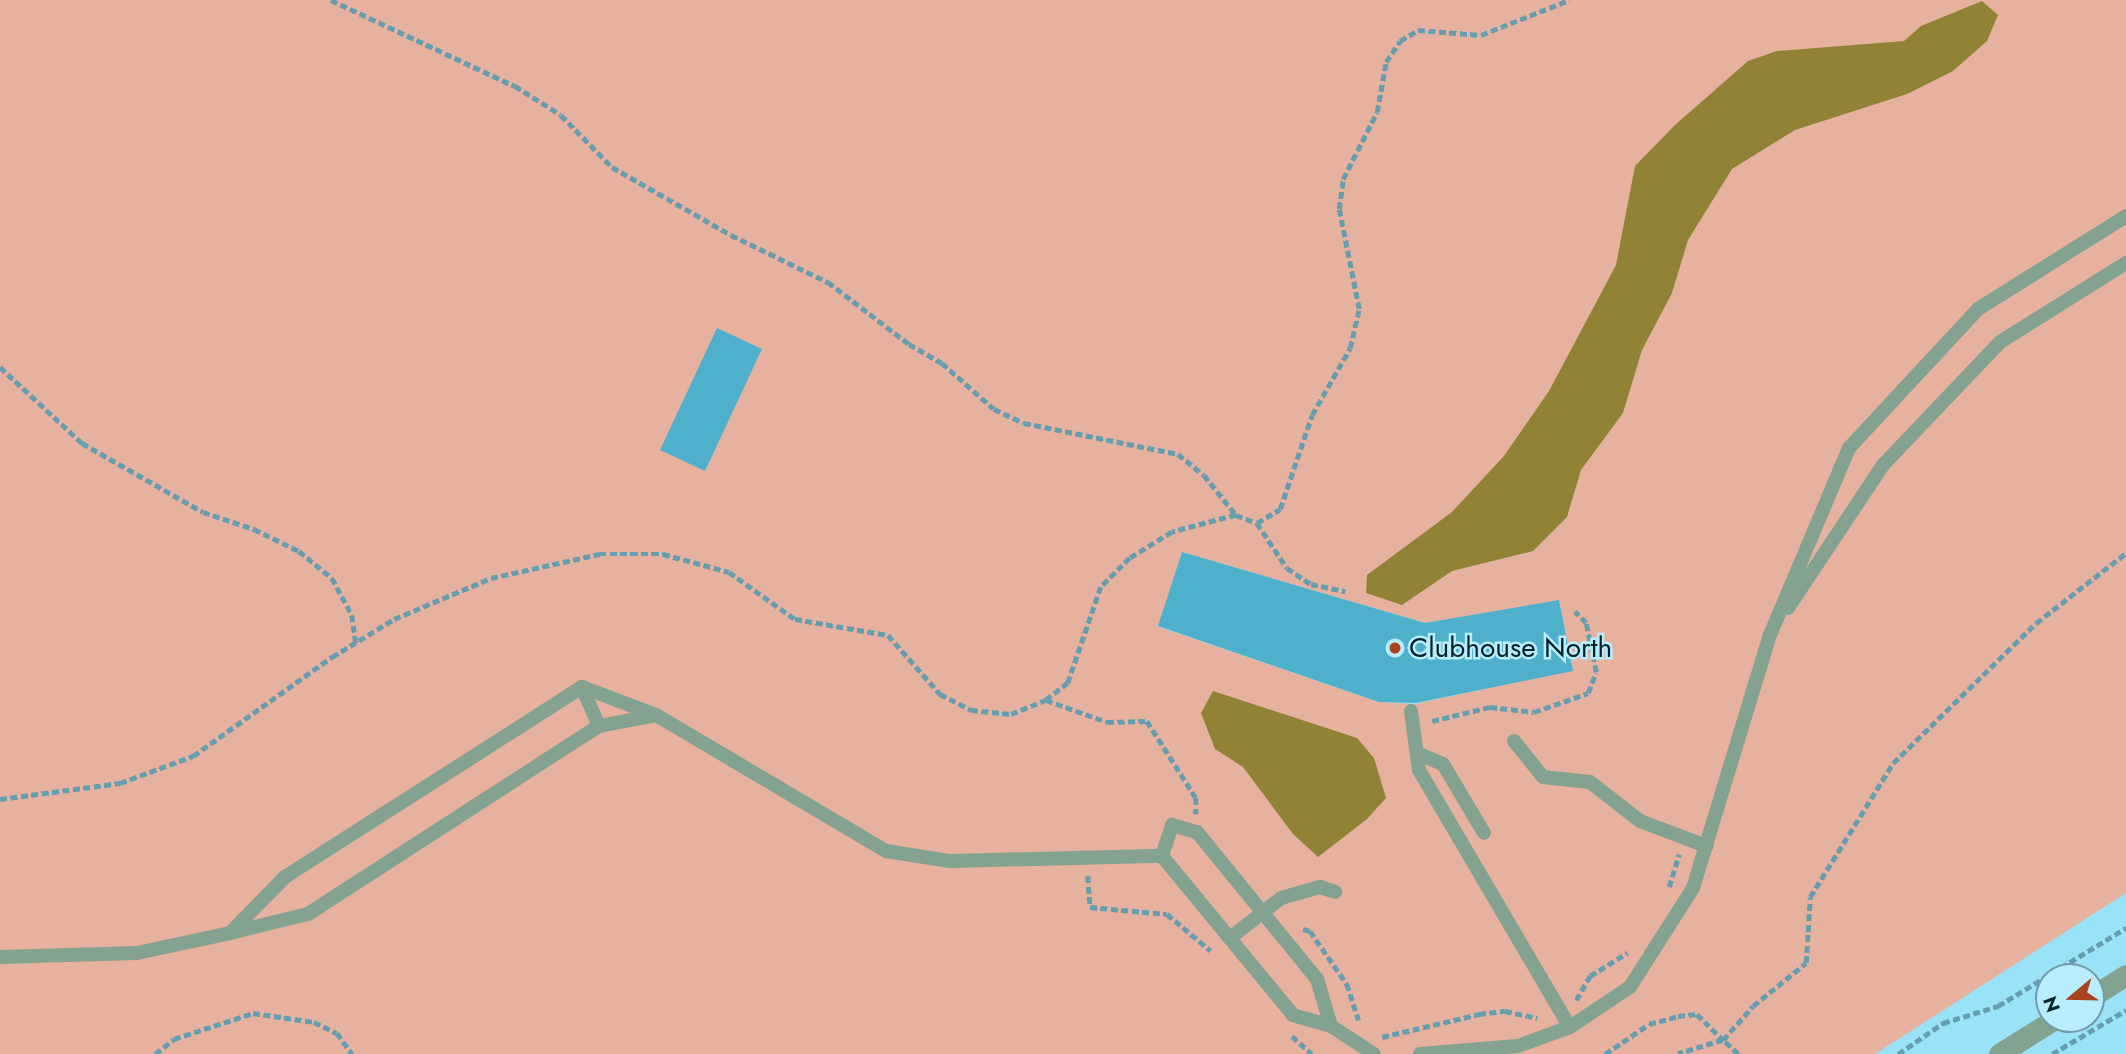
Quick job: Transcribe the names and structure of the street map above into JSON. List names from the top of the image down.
{
  "places": ["Clubhouse North"],
  "north": "left"
}
